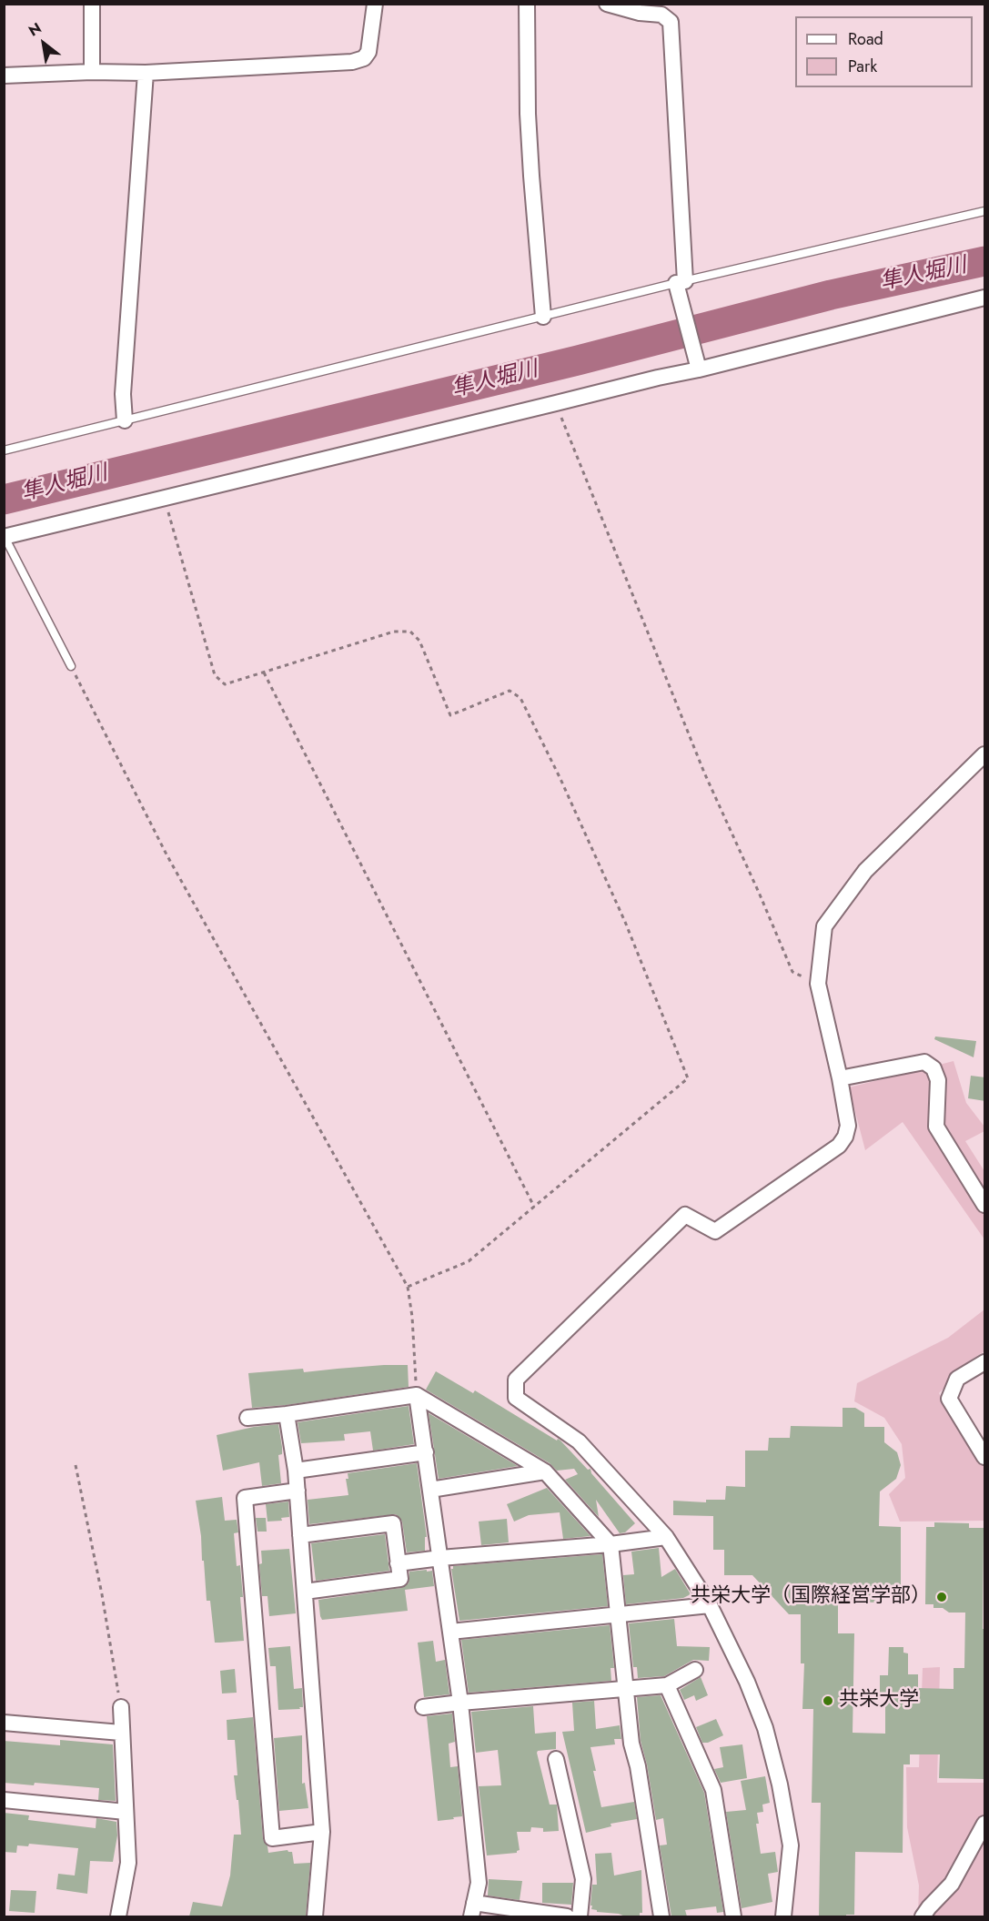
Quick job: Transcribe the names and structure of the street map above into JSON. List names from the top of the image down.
{
  "water": ["隼人堀川"],
  "places": ["共栄大学（国際経営学部）", "共栄大学"],
  "legend": ["Road", "Park"],
  "north": "top left"
}
